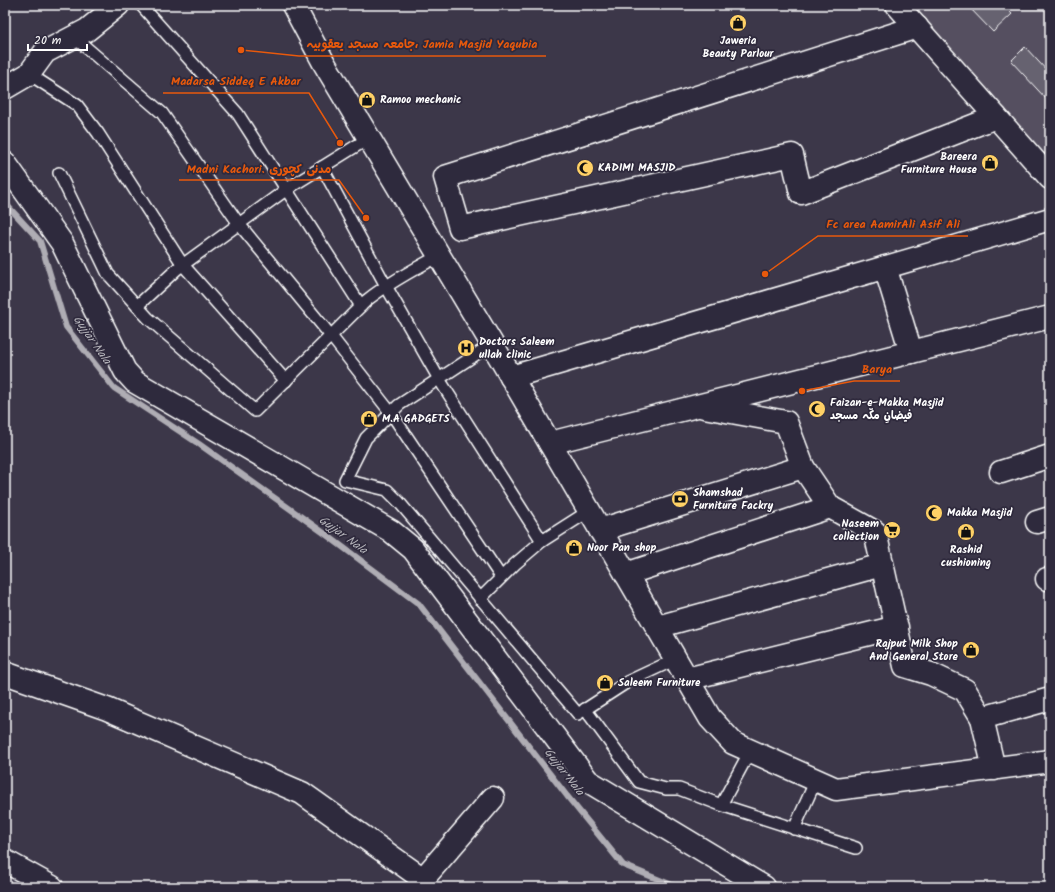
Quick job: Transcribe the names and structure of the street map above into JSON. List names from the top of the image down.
{
  "water": ["Gujjar Nala"],
  "places": {
    "shop": [
      "Jaweria Beauty Parlour",
      "Ramoo mechanic",
      "Bareera Furniture House",
      "M.A GADGETS",
      "Rashid cushioning",
      "Noor Pan shop",
      "Rajput Milk Shop And General Store",
      "Saleem Furniture"
    ],
    "other": [
      "جامعہ مسجد یعقوبیہ، Jamia Masjid Yaqubia",
      "Madarsa Siddeq E Akbar",
      "Madni Kachori. مدنی کچوری",
      "Fc area AamirAli Asif Ali",
      "Barya"
    ],
    "mosque": ["KADIMI MASJID", "Faizan-e-Makka Masjid فیضانِ مکّہ مسجد", "Makka Masjid"],
    "hospital": ["Doctors Saleem ullah clinic"],
    "bank": ["Shamshad Furniture Fackry"],
    "supermarket": ["Naseem collection"]
  },
  "scale_bar": "20 m"
}
